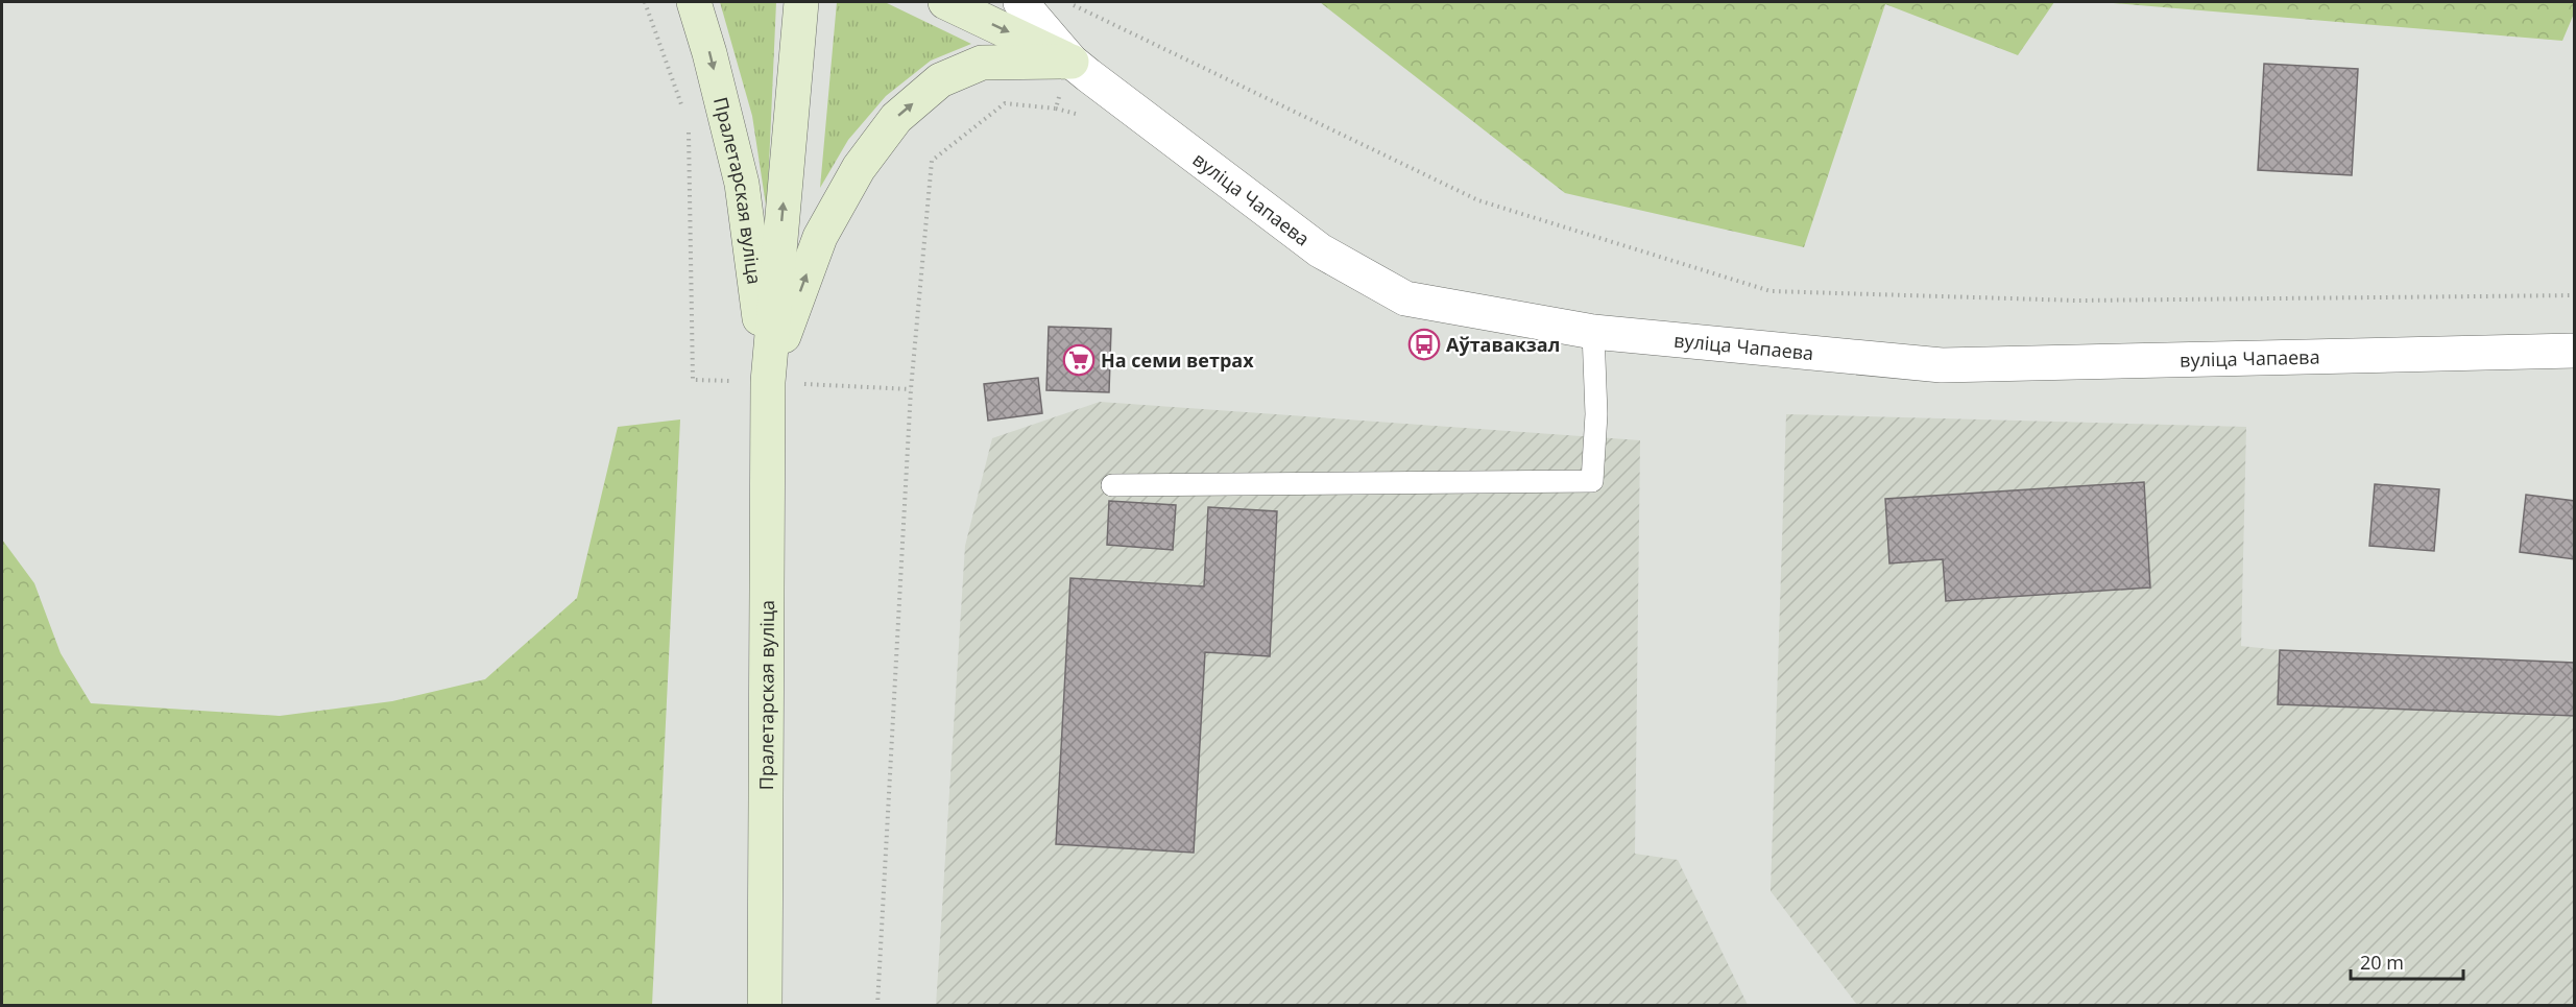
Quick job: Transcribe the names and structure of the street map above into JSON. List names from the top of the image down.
{
  "streets": {
    "main road": ["Пралетарская вуліца"],
    "street": ["вуліца Чапаева"]
  },
  "places": {
    "bus stop": ["Аўтавакзал"],
    "supermarket": ["На семи ветрах"]
  },
  "scale_bar": "20 m"
}
